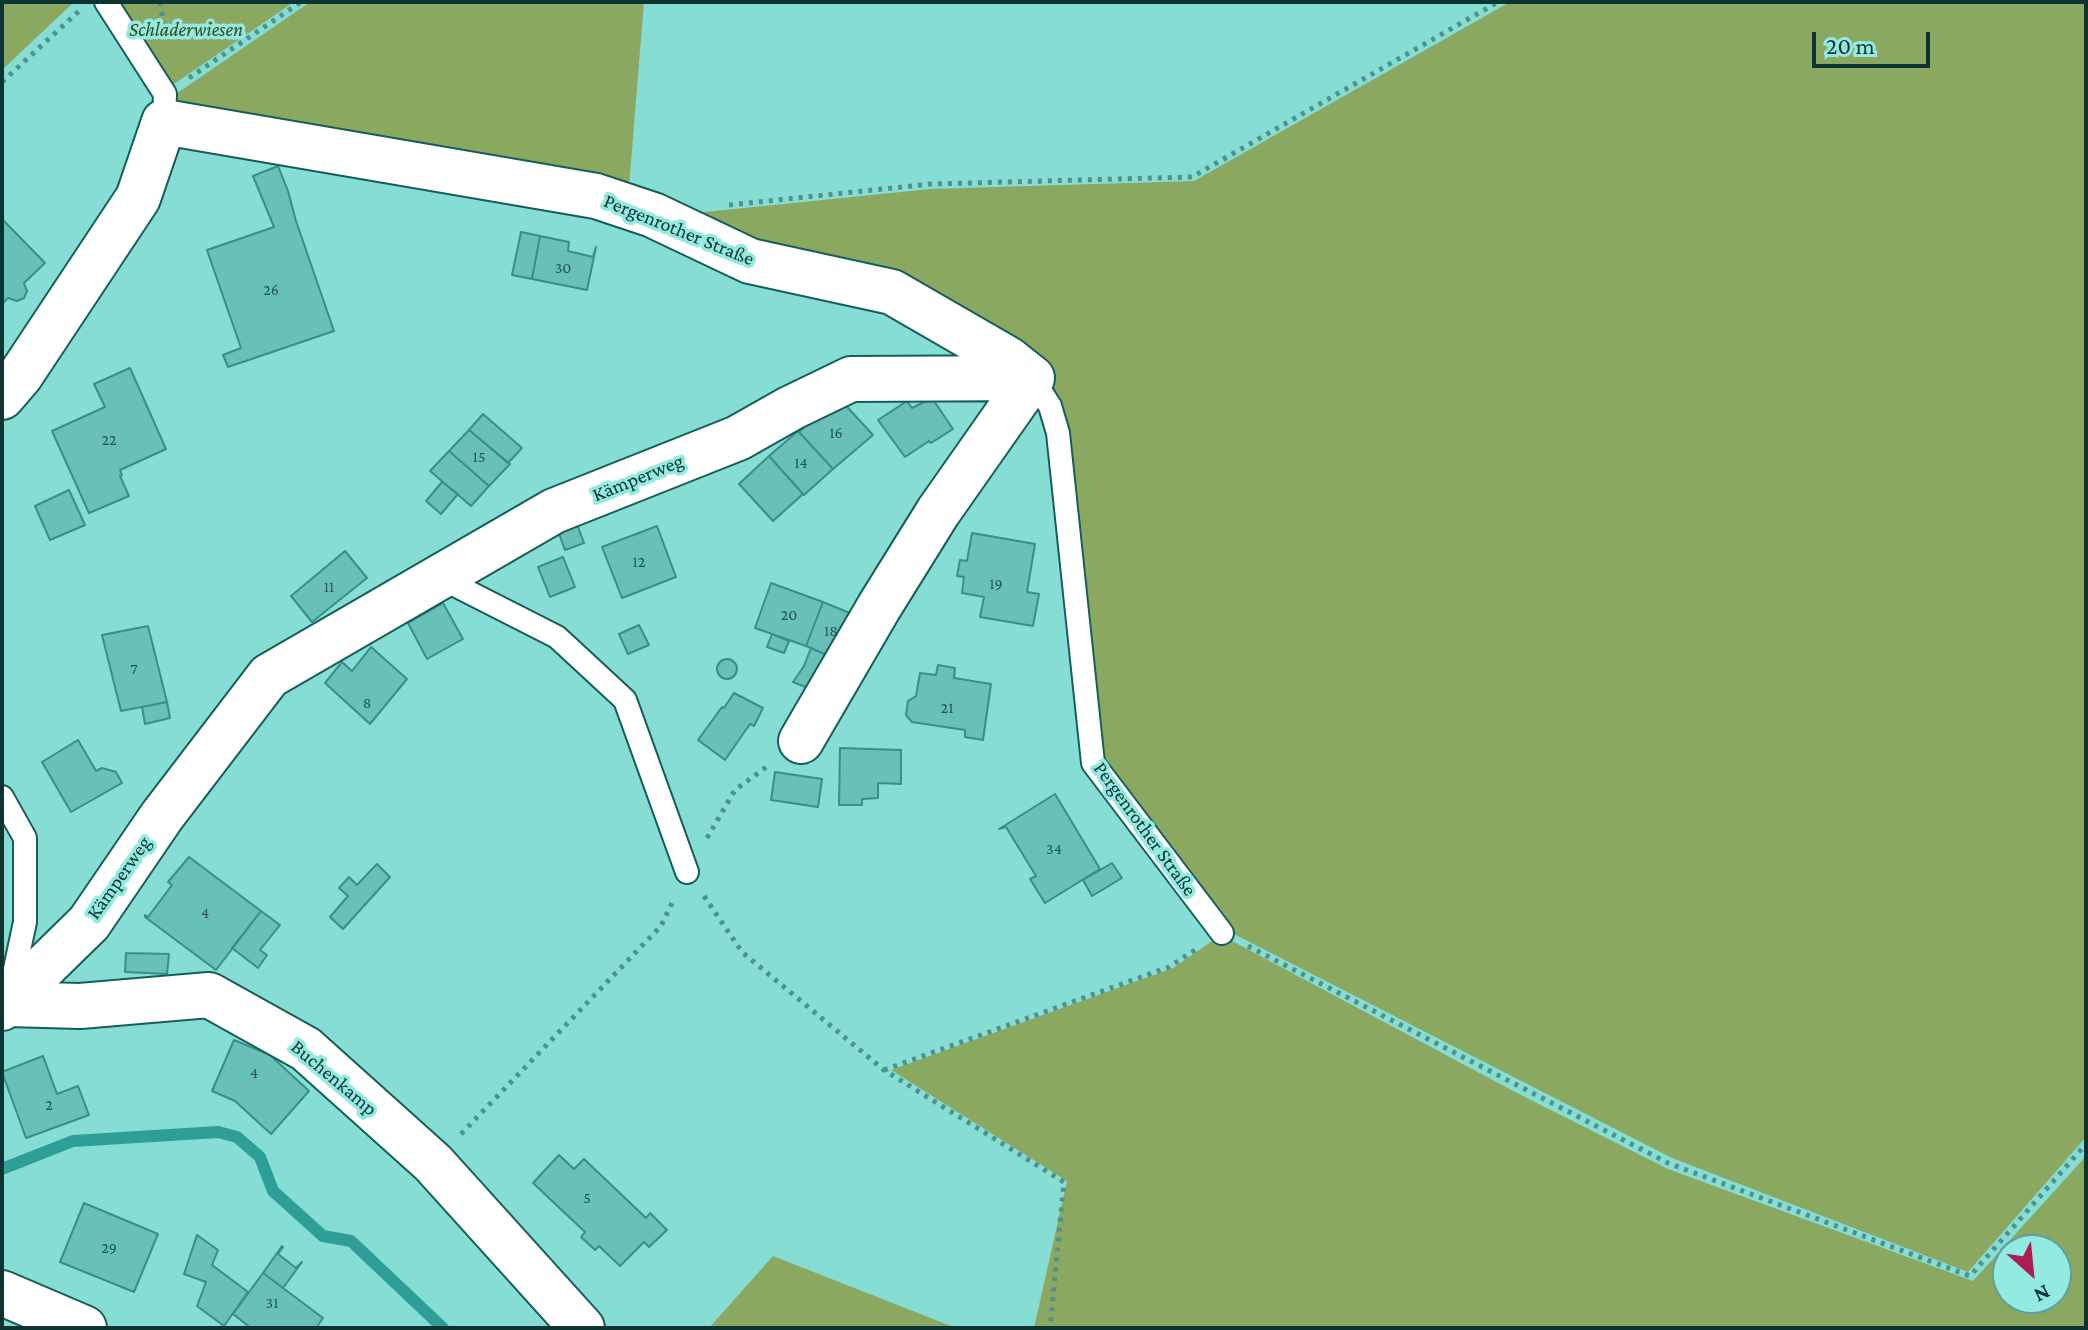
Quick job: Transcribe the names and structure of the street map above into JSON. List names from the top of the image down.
{
  "streets": {
    "street": ["Pergenrother Straße", "Kämperweg", "Buchenkamp"]
  },
  "crossings": [
    ["Pergenrother Straße", "Kämperweg"],
    ["Kämperweg", "Buchenkamp"]
  ],
  "parks": ["Schladerwiesen"],
  "house_numbers": [
    "30",
    "26",
    "16",
    "22",
    "15",
    "14",
    "12",
    "19",
    "11",
    "20",
    "18",
    "7",
    "8",
    "21",
    "34",
    "4",
    "4",
    "2",
    "5",
    "29",
    "31"
  ],
  "scale_bar": "20 m",
  "north": "bottom right"
}
